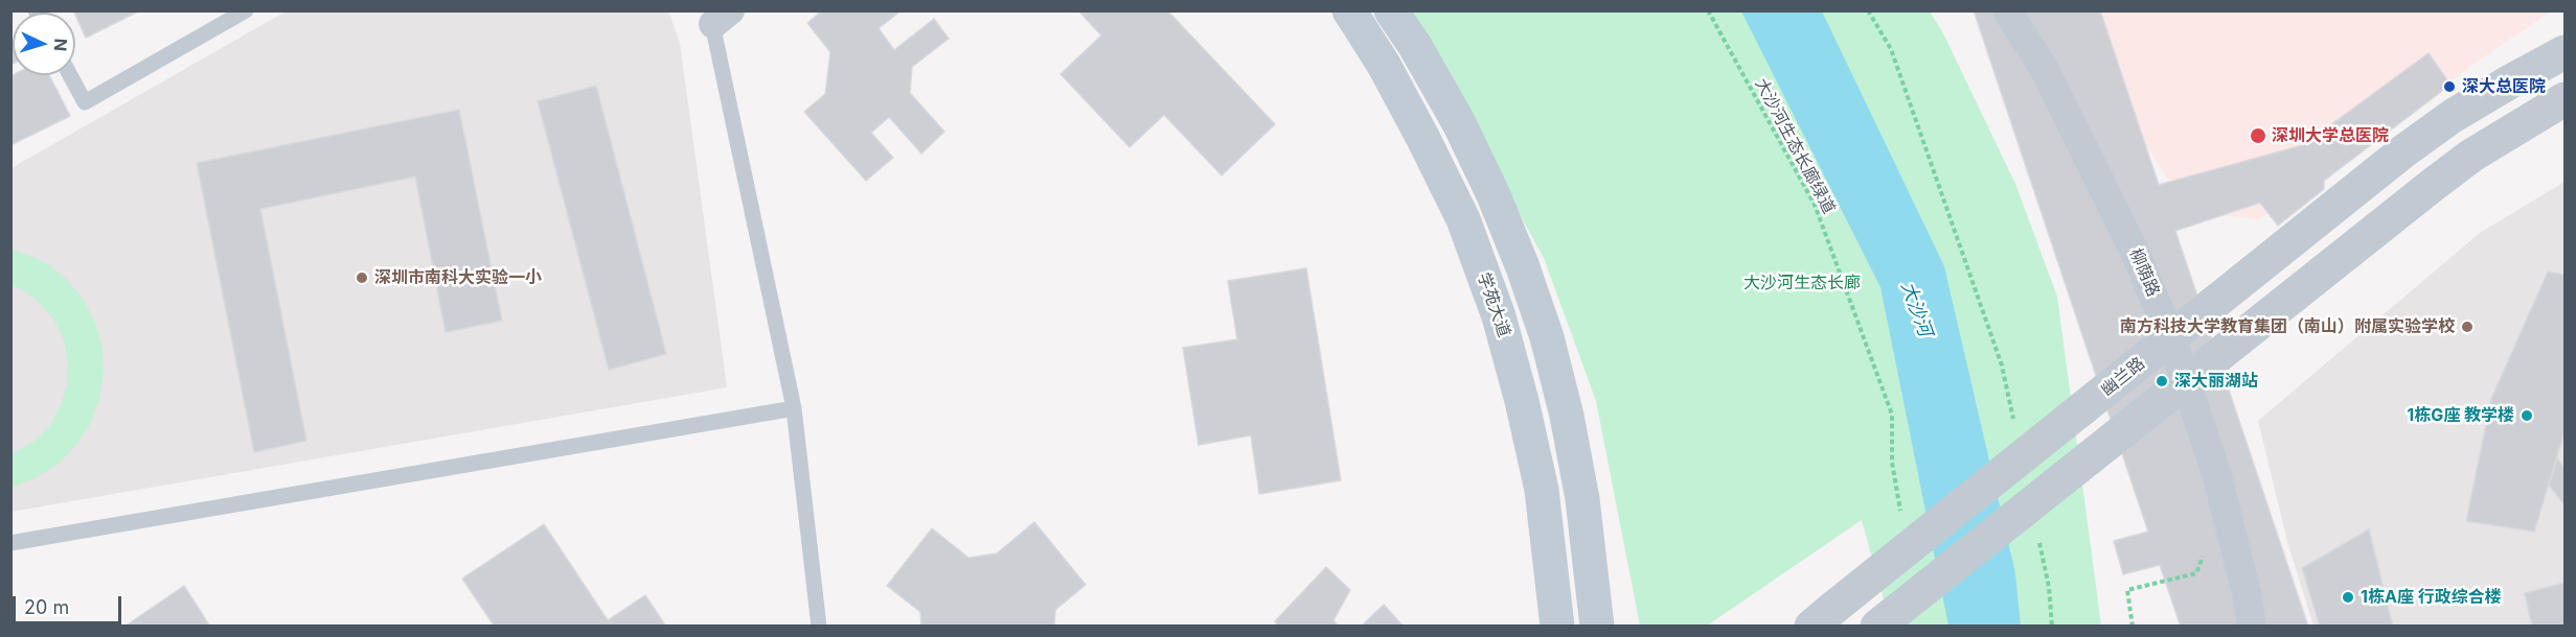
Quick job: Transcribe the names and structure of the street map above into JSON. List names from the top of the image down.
{
  "streets": {
    "main road": ["学苑大道"],
    "street": ["柳荫路", "幽兰路"],
    "path": ["大沙河生态长廊绿道"]
  },
  "crossings": [
    ["柳荫路", "幽兰路"]
  ],
  "water": ["大沙河"],
  "parks": ["大沙河生态长廊"],
  "places": [
    "深大总医院",
    "深圳大学总医院",
    "深圳市南科大实验一小",
    "南方科技大学教育集团（南山）附属实验学校",
    "深大丽湖站",
    "1栋G座 教学楼",
    "1栋A座 行政综合楼"
  ],
  "scale_bar": "20 m",
  "north": "right"
}
